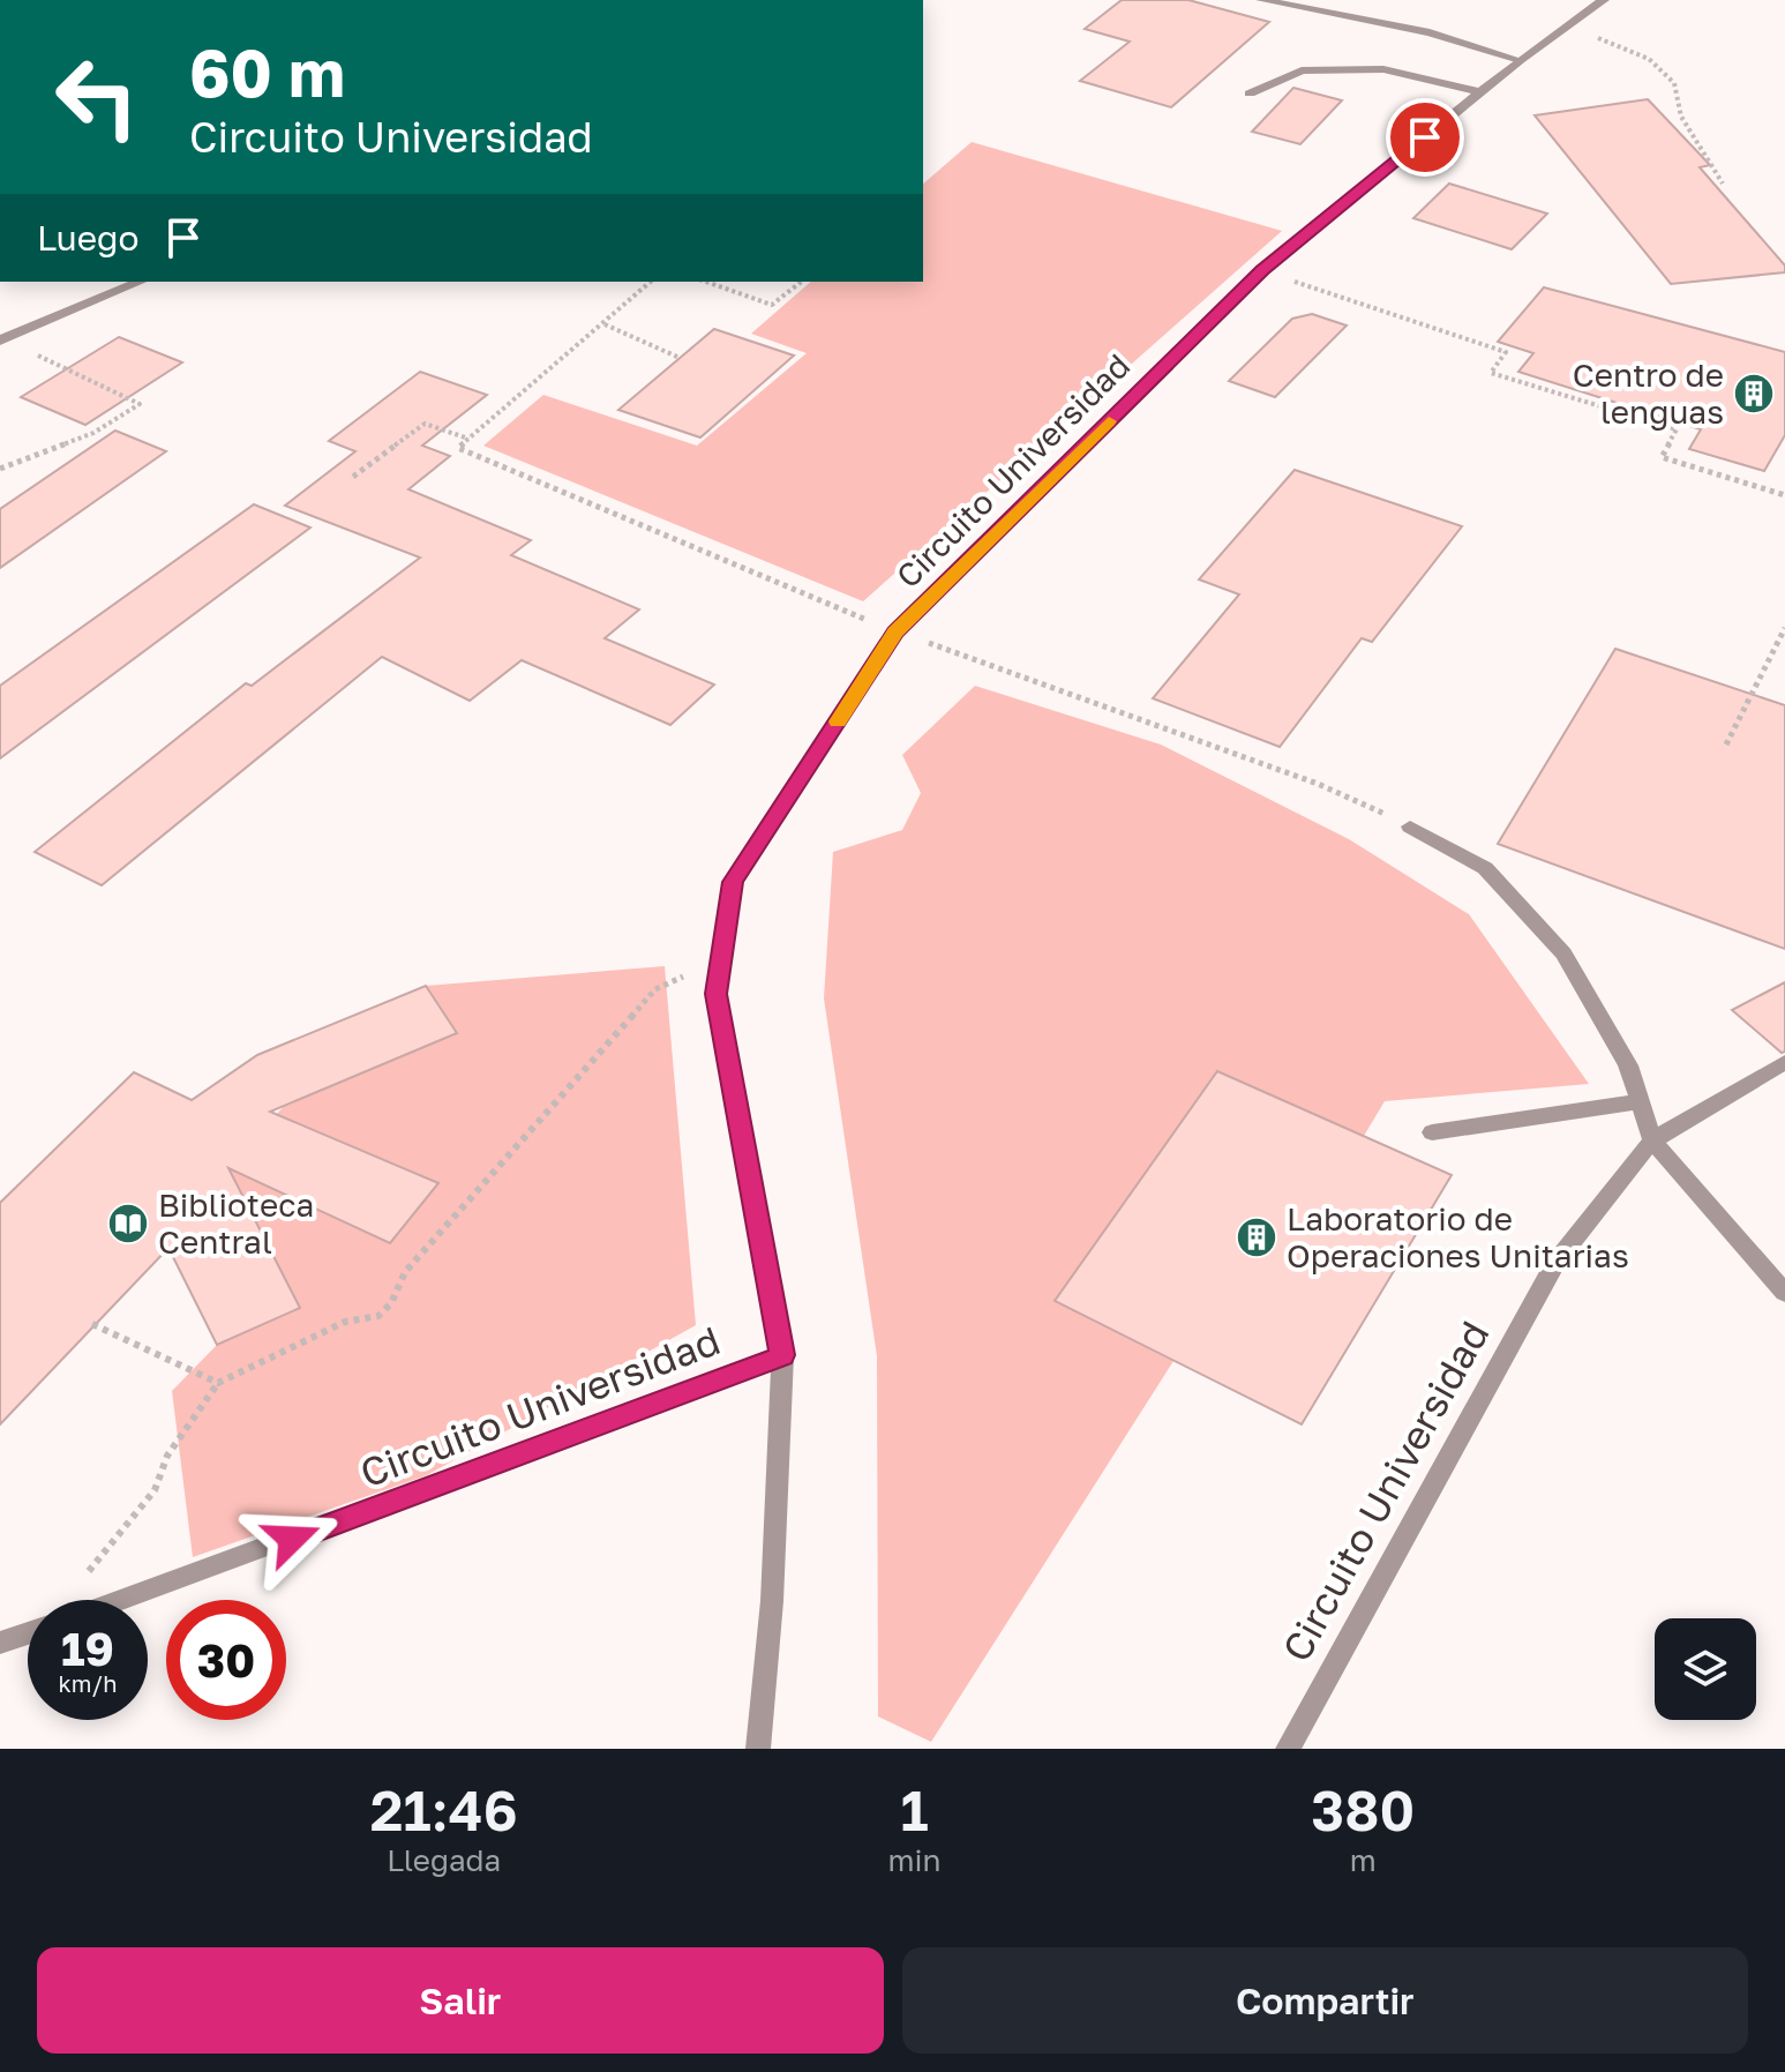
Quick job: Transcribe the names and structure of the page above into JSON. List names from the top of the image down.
{
  "streets": {
    "street": ["Circuito Universidad"]
  },
  "places": {
    "building": ["Centro de lenguas", "Laboratorio de Operaciones Unitarias"],
    "library": ["Biblioteca Central"]
  },
  "page": {
    "turn": ["60 m", "Circuito Universidad"],
    "then": "Luego",
    "speed": "19 km/h",
    "limit": "30",
    "eta": [
      "21:46",
      "Llegada",
      "1",
      "min",
      "380",
      "m"
    ],
    "buttons": ["Salir", "Compartir"]
  }
}
